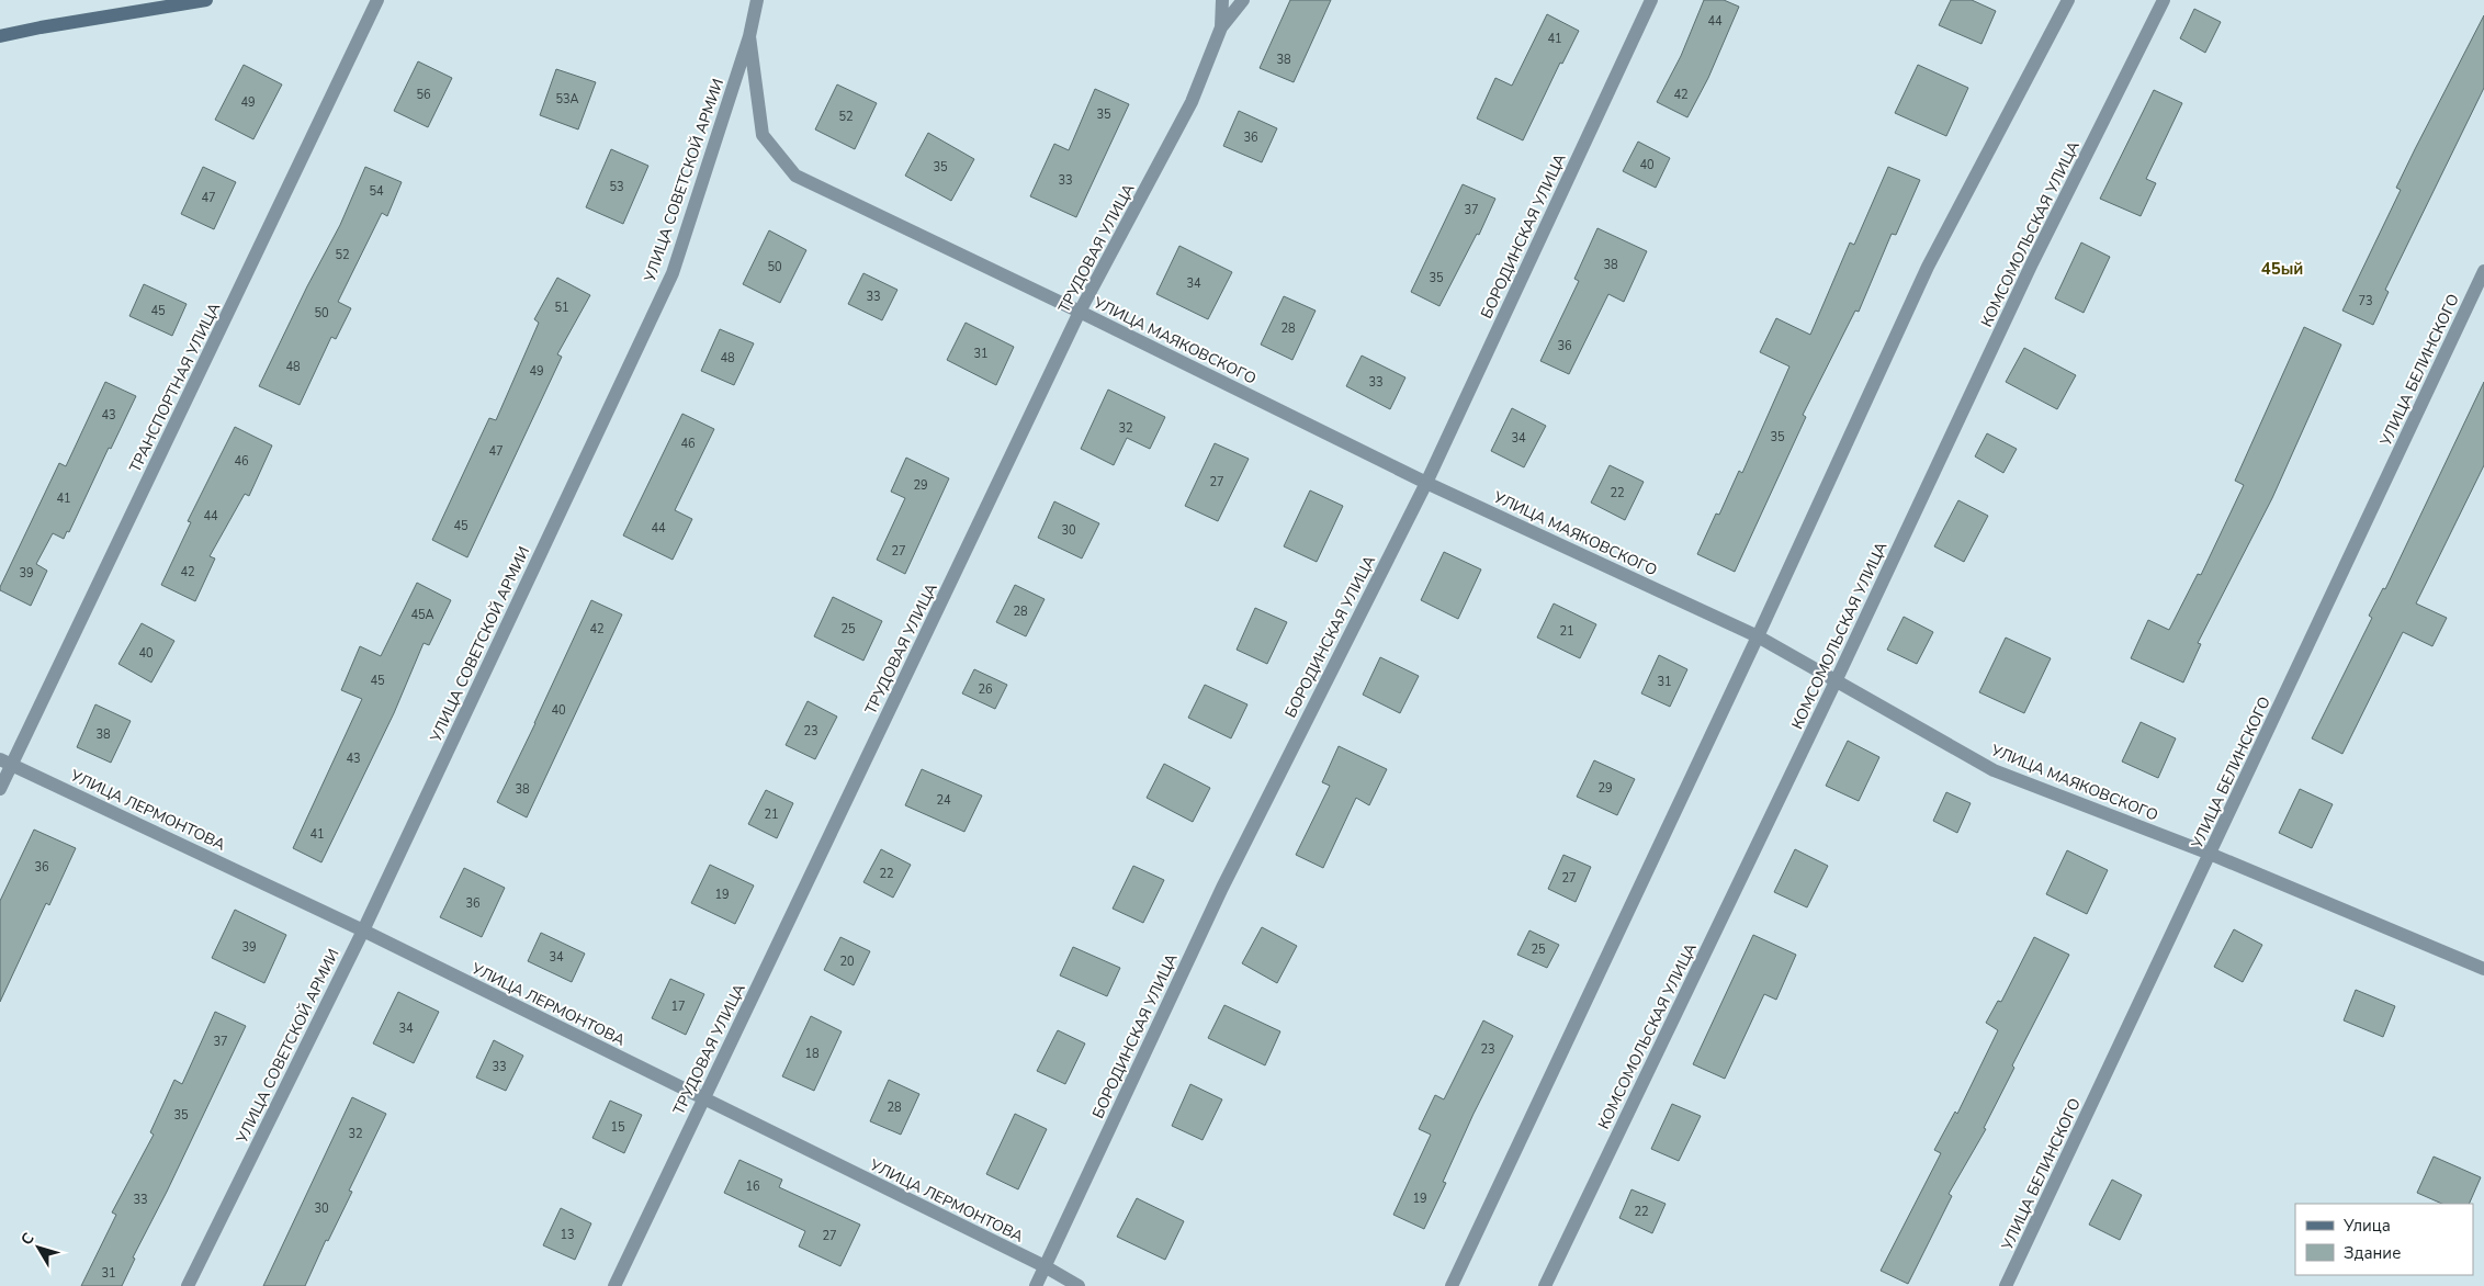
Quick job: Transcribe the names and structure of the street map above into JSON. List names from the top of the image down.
{
  "streets": {
    "street": [
      "УЛИЦА СОВЕТСКОЙ АРМИИ",
      "КОМСОМОЛЬСКАЯ УЛИЦА",
      "БОРОДИНСКАЯ УЛИЦА",
      "ТРУДОВАЯ УЛИЦА",
      "УЛИЦА МАЯКОВСКОГО",
      "УЛИЦА БЕЛИНСКОГО",
      "ТРАНСПОРТНАЯ УЛИЦА",
      "УЛИЦА ЛЕРМОНТОВА"
    ]
  },
  "crossings": [
    ["УЛИЦА СОВЕТСКОЙ АРМИИ", "УЛИЦА МАЯКОВСКОГО"],
    ["УЛИЦА СОВЕТСКОЙ АРМИИ", "УЛИЦА ЛЕРМОНТОВА"],
    ["КОМСОМОЛЬСКАЯ УЛИЦА", "УЛИЦА МАЯКОВСКОГО"],
    ["БОРОДИНСКАЯ УЛИЦА", "УЛИЦА МАЯКОВСКОГО"],
    ["БОРОДИНСКАЯ УЛИЦА", "УЛИЦА ЛЕРМОНТОВА"],
    ["ТРУДОВАЯ УЛИЦА", "УЛИЦА МАЯКОВСКОГО"],
    ["ТРУДОВАЯ УЛИЦА", "УЛИЦА ЛЕРМОНТОВА"],
    ["УЛИЦА МАЯКОВСКОГО", "УЛИЦА БЕЛИНСКОГО"],
    ["ТРАНСПОРТНАЯ УЛИЦА", "УЛИЦА ЛЕРМОНТОВА"]
  ],
  "districts": ["45ый"],
  "house_numbers": [
    "44",
    "41",
    "38",
    "56",
    "42",
    "53А",
    "49",
    "35",
    "52",
    "36",
    "40",
    "35",
    "33",
    "53",
    "54",
    "47",
    "37",
    "52",
    "38",
    "50",
    "35",
    "34",
    "33",
    "73",
    "51",
    "45",
    "50",
    "28",
    "36",
    "31",
    "48",
    "48",
    "49",
    "33",
    "43",
    "32",
    "35",
    "34",
    "46",
    "47",
    "46",
    "27",
    "29",
    "22",
    "41",
    "44",
    "45",
    "44",
    "30",
    "27",
    "42",
    "39",
    "28",
    "45А",
    "42",
    "25",
    "21",
    "40",
    "45",
    "31",
    "26",
    "40",
    "23",
    "38",
    "43",
    "29",
    "38",
    "24",
    "21",
    "41",
    "36",
    "22",
    "27",
    "19",
    "36",
    "39",
    "25",
    "34",
    "20",
    "17",
    "34",
    "37",
    "23",
    "18",
    "33",
    "28",
    "35",
    "15",
    "32",
    "16",
    "19",
    "33",
    "30",
    "22",
    "13",
    "27",
    "31"
  ],
  "legend": ["Улица", "Здание"],
  "north": "top left"
}
